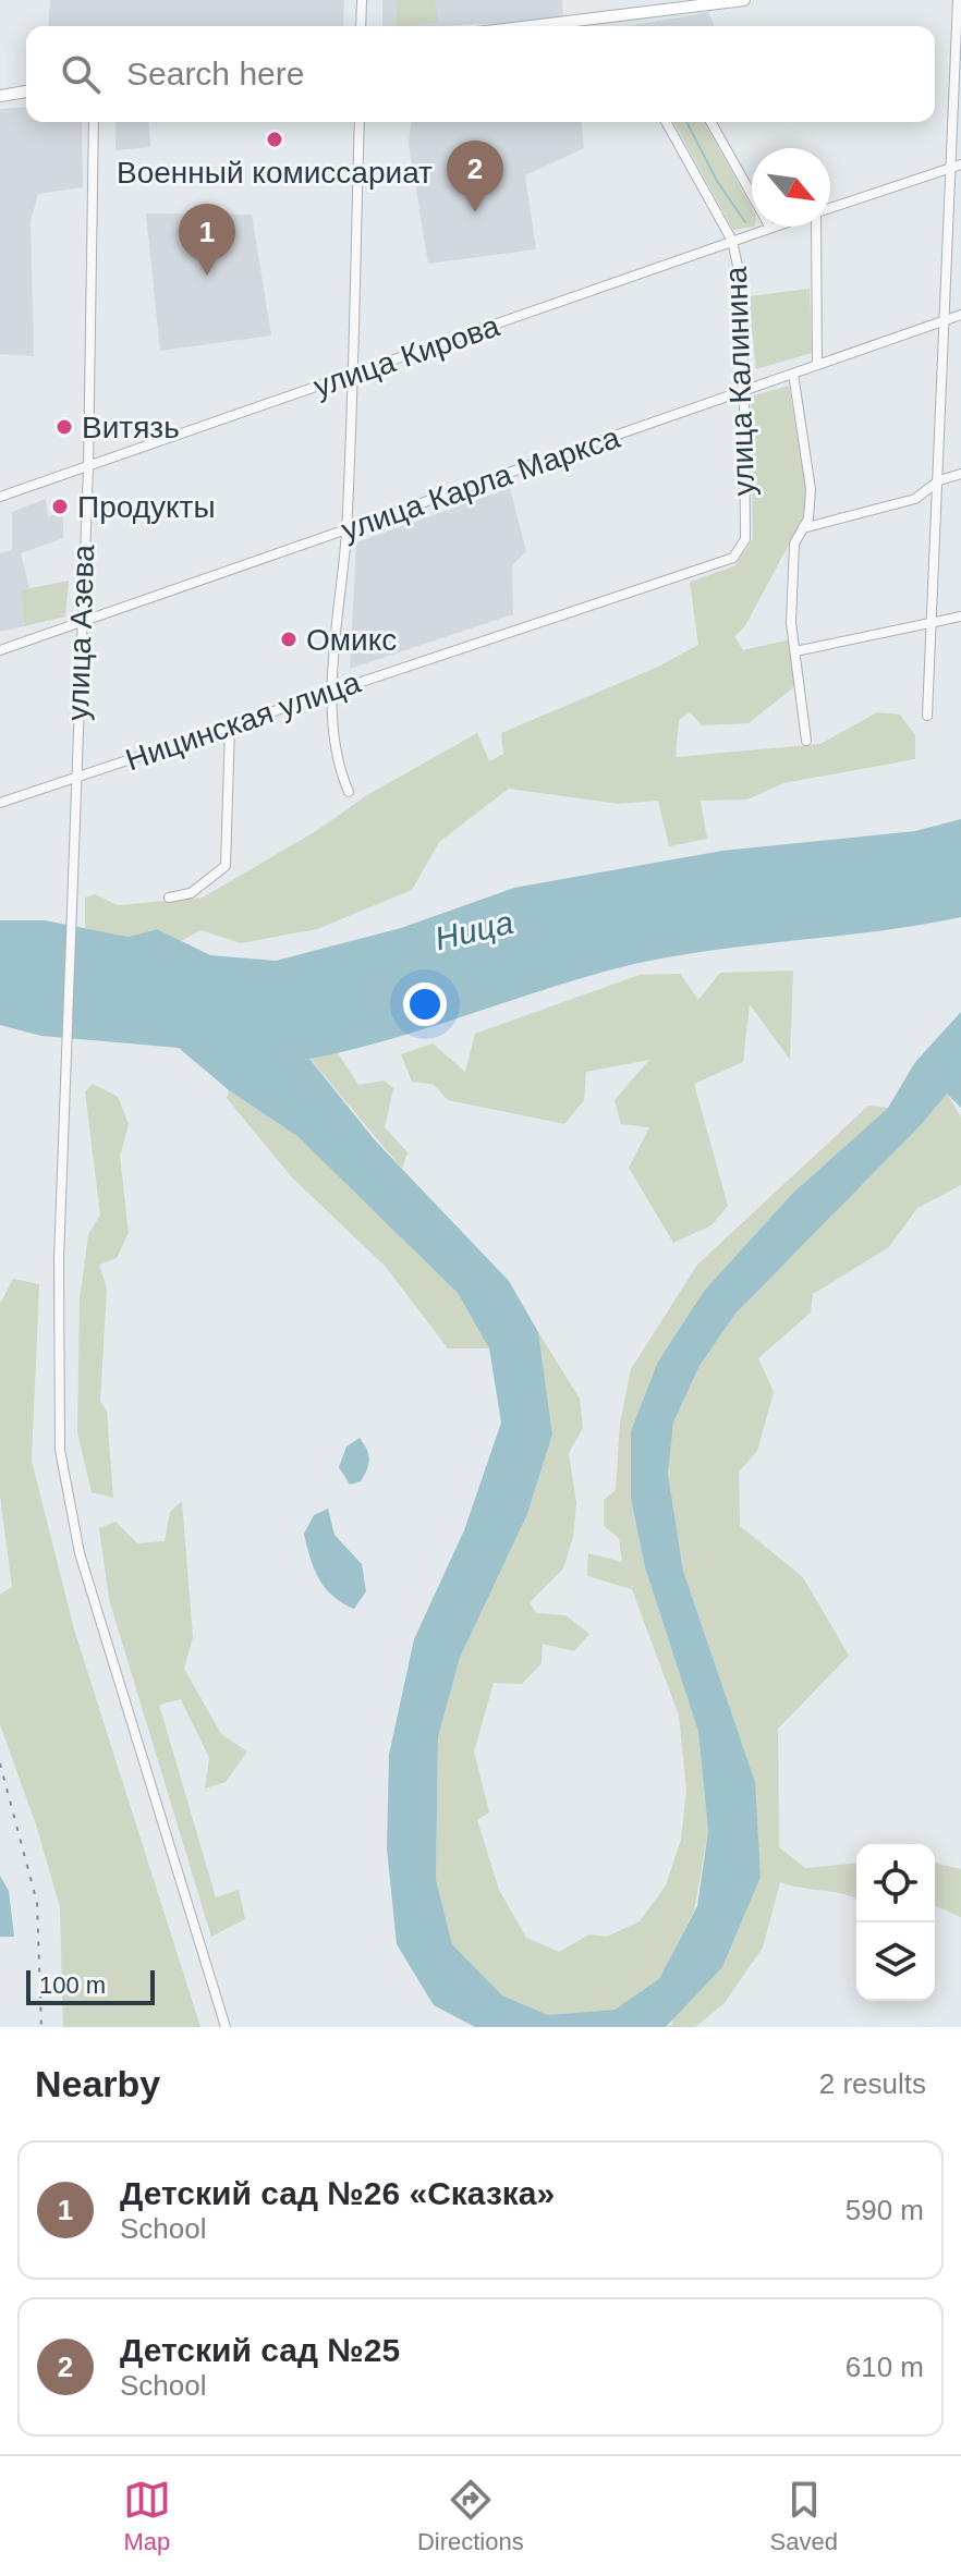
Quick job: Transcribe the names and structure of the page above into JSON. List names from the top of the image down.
{
  "streets": {
    "street": [
      "улица Кирова",
      "улица Калинина",
      "улица Карла Маркса",
      "улица Азева",
      "Ницинская улица"
    ]
  },
  "crossings": [
    ["улица Кирова", "улица Калинина"],
    ["улица Кирова", "улица Азева"],
    ["улица Калинина", "улица Карла Маркса"],
    ["улица Калинина", "Ницинская улица"],
    ["улица Карла Маркса", "улица Азева"],
    ["улица Азева", "Ницинская улица"]
  ],
  "water": ["Ница"],
  "places": [
    "Военный комиссариат",
    "Витязь",
    "Продукты",
    "Омикс"
  ],
  "scale_bar": "100 m",
  "north": "bottom right",
  "page": {
    "search": "Search here",
    "pins": ["2", "1"],
    "scale": "100 m",
    "heading": ["Nearby", "2 results"],
    "list": [
      {
        "mark": "1",
        "name": "Детский сад №26 «Сказка»",
        "note": "School",
        "value": "590 m"
      },
      {
        "mark": "2",
        "name": "Детский сад №25",
        "note": "School",
        "value": "610 m"
      }
    ],
    "nav": ["Map", "Directions", "Saved"]
  }
}
